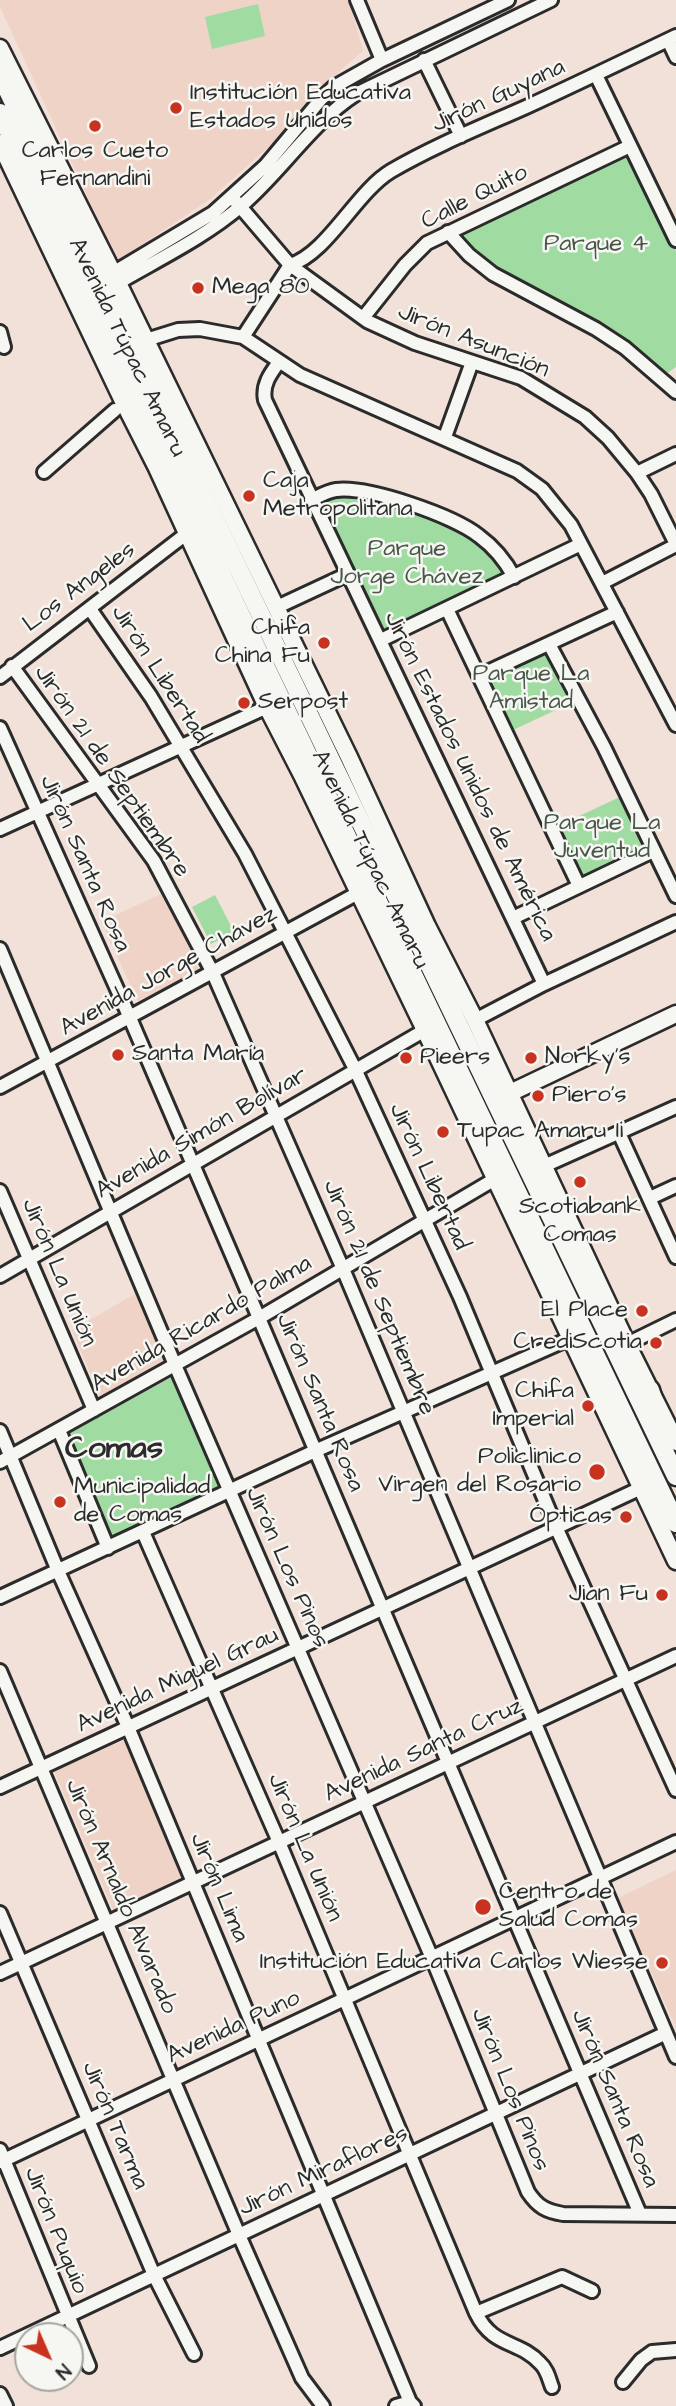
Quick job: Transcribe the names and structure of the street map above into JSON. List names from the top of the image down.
{
  "streets": {
    "highway": ["Avenida Túpac Amaru"],
    "street": [
      "Jirón Guyana",
      "Calle Quito",
      "Jirón Asunción",
      "Los Angeles",
      "Jirón Libertad",
      "Jirón 21 de Septiembre",
      "Jirón Estados Unidos de América",
      "Jirón Santa Rosa",
      "Avenida Jorge Chávez",
      "Avenida Simón Bolívar",
      "Jirón La Unión",
      "Avenida Ricardo Palma",
      "Jirón Los Pinos",
      "Avenida Miguel Grau",
      "Avenida Santa Cruz",
      "Jirón Lima",
      "Jirón Arnaldo Alvarado",
      "Avenida Puno",
      "Jirón Tarma",
      "Jirón Miraflores",
      "Jirón Puquio"
    ]
  },
  "crossings": [
    ["Jirón Guyana", "Jirón Asunción"],
    ["Calle Quito", "Jirón Asunción"],
    ["Avenida Túpac Amaru", "Los Angeles"],
    ["Avenida Túpac Amaru", "Avenida Jorge Chávez"],
    ["Avenida Túpac Amaru", "Avenida Simón Bolívar"],
    ["Avenida Túpac Amaru", "Avenida Ricardo Palma"],
    ["Avenida Túpac Amaru", "Avenida Miguel Grau"],
    ["Los Angeles", "Jirón Libertad"],
    ["Los Angeles", "Jirón 21 de Septiembre"],
    ["Jirón Libertad", "Avenida Jorge Chávez"],
    ["Jirón Libertad", "Avenida Simón Bolívar"],
    ["Jirón Libertad", "Avenida Ricardo Palma"],
    ["Jirón Libertad", "Avenida Miguel Grau"],
    ["Jirón Libertad", "Avenida Santa Cruz"],
    ["Jirón 21 de Septiembre", "Avenida Jorge Chávez"],
    ["Jirón 21 de Septiembre", "Avenida Simón Bolívar"],
    ["Jirón 21 de Septiembre", "Avenida Ricardo Palma"],
    ["Jirón 21 de Septiembre", "Avenida Miguel Grau"],
    ["Jirón 21 de Septiembre", "Avenida Santa Cruz"],
    ["Jirón 21 de Septiembre", "Avenida Puno"],
    ["Jirón 21 de Septiembre", "Jirón Miraflores"],
    ["Jirón Santa Rosa", "Avenida Jorge Chávez"],
    ["Jirón Santa Rosa", "Avenida Simón Bolívar"],
    ["Jirón Santa Rosa", "Avenida Ricardo Palma"],
    ["Jirón Santa Rosa", "Jirón Los Pinos"],
    ["Jirón Santa Rosa", "Avenida Miguel Grau"],
    ["Jirón Santa Rosa", "Avenida Santa Cruz"],
    ["Jirón Santa Rosa", "Avenida Puno"],
    ["Jirón Santa Rosa", "Jirón Miraflores"],
    ["Avenida Jorge Chávez", "Jirón Los Pinos"],
    ["Avenida Simón Bolívar", "Jirón La Unión"],
    ["Avenida Simón Bolívar", "Jirón Los Pinos"],
    ["Jirón La Unión", "Avenida Ricardo Palma"],
    ["Jirón La Unión", "Avenida Miguel Grau"],
    ["Jirón La Unión", "Avenida Santa Cruz"],
    ["Jirón La Unión", "Avenida Puno"],
    ["Jirón La Unión", "Jirón Miraflores"],
    ["Avenida Ricardo Palma", "Jirón Los Pinos"],
    ["Avenida Ricardo Palma", "Jirón Lima"],
    ["Jirón Los Pinos", "Avenida Miguel Grau"],
    ["Jirón Los Pinos", "Avenida Santa Cruz"],
    ["Jirón Los Pinos", "Avenida Puno"],
    ["Jirón Los Pinos", "Jirón Miraflores"],
    ["Avenida Miguel Grau", "Jirón Lima"],
    ["Avenida Miguel Grau", "Jirón Arnaldo Alvarado"],
    ["Avenida Santa Cruz", "Jirón Lima"],
    ["Avenida Santa Cruz", "Jirón Arnaldo Alvarado"],
    ["Avenida Santa Cruz", "Jirón Tarma"],
    ["Jirón Lima", "Avenida Puno"],
    ["Jirón Lima", "Jirón Miraflores"],
    ["Jirón Arnaldo Alvarado", "Avenida Puno"],
    ["Jirón Arnaldo Alvarado", "Jirón Miraflores"],
    ["Avenida Puno", "Jirón Tarma"],
    ["Avenida Puno", "Jirón Puquio"],
    ["Jirón Tarma", "Jirón Miraflores"],
    ["Jirón Miraflores", "Jirón Puquio"]
  ],
  "districts": ["Comas"],
  "parks": [
    "Parque 4",
    "Parque Jorge Chávez",
    "Parque La Amistad",
    "Parque La Juventud"
  ],
  "places": [
    "Institución Educativa Estados Unidos",
    "Carlos Cueto Fernandini",
    "Mega 80",
    "Caja Metropolitana",
    "Chifa China Fu",
    "Serpost",
    "Santa María",
    "Pieers",
    "Norky's",
    "Piero's",
    "Tupac Amaru Ii",
    "Scotiabank Comas",
    "El Place",
    "CrediScotia",
    "Chifa Imperial",
    "Policlinico Virgen del Rosario",
    "Municipalidad de Comas",
    "Ópticas",
    "Jian Fu",
    "Centro de Salud Comas",
    "Institución Educativa Carlos Wiesse"
  ],
  "north": "bottom right"
}
